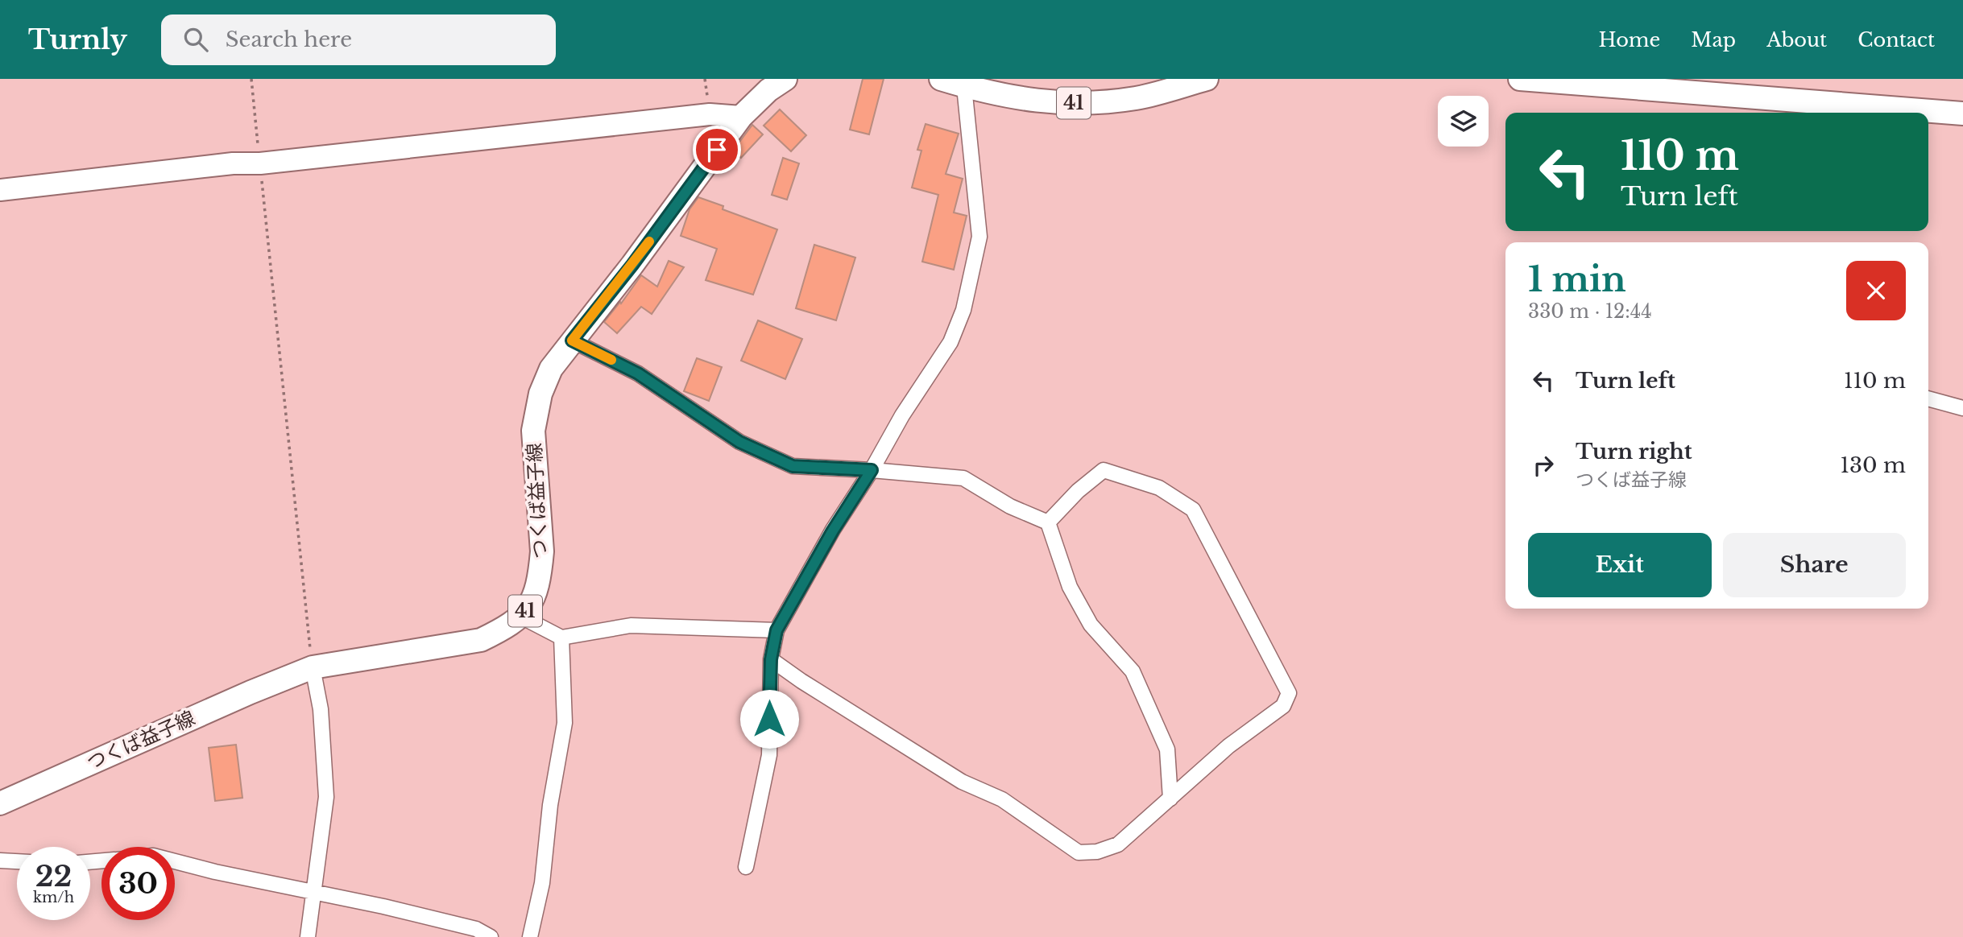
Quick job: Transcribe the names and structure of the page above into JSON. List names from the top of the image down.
{
  "streets": {
    "main road": ["41", "つくば益子線"]
  },
  "page": {
    "header": "Turnly",
    "search": "Search here",
    "nav": [
      "Home",
      "Map",
      "About",
      "Contact"
    ],
    "turn": ["110 m", "Turn left"],
    "heading": ["1 min", "330 m · 12:44"],
    "list": [
      {
        "name": "Turn left",
        "value": "110 m"
      },
      {
        "name": "Turn right",
        "note": "つくば益子線",
        "value": "130 m"
      }
    ],
    "buttons": ["Exit", "Share"],
    "speed": "22 km/h",
    "limit": "30"
  }
}
